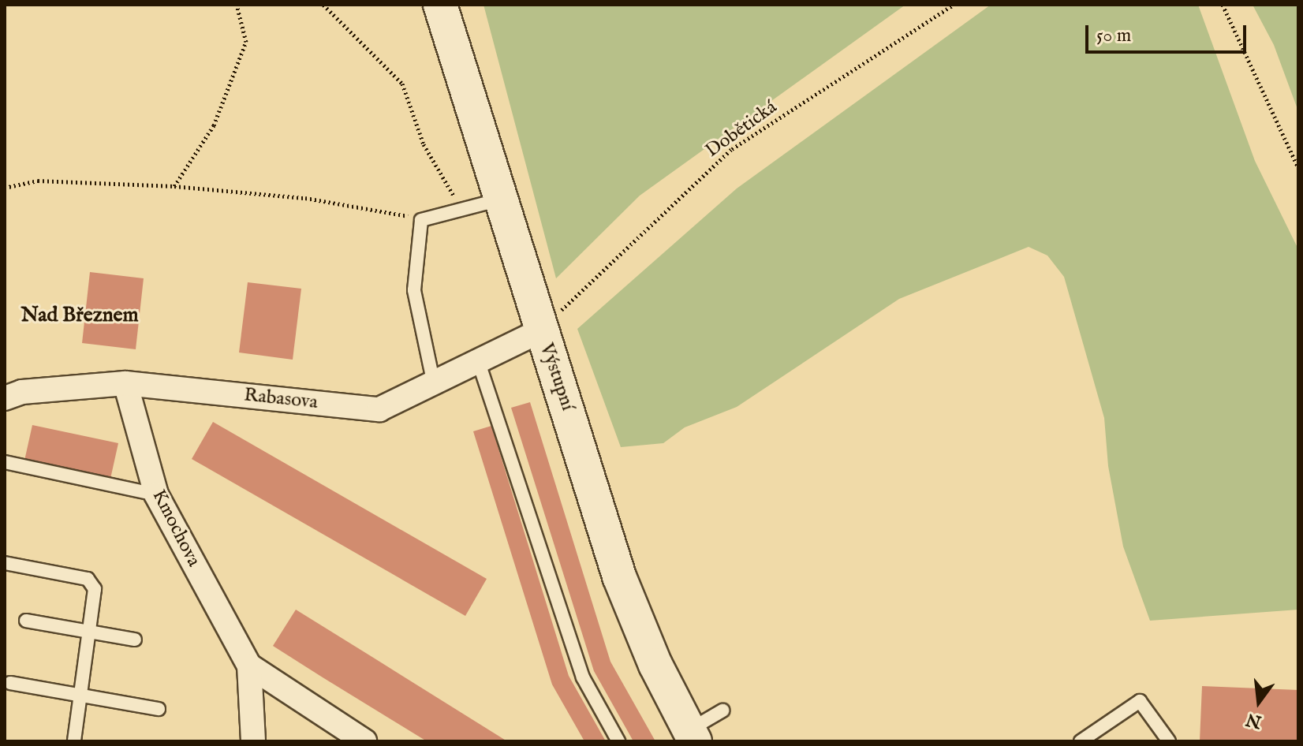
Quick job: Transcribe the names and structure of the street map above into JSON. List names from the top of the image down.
{
  "streets": {
    "street": ["Výstupní", "Rabasova", "Kmochova"],
    "path": ["Dobětická"]
  },
  "crossings": [
    ["Dobětická", "Výstupní"],
    ["Dobětická", "Rabasova"],
    ["Výstupní", "Rabasova"],
    ["Rabasova", "Kmochova"]
  ],
  "districts": ["Nad Březnem"],
  "scale_bar": "50 m",
  "north": "bottom"
}
